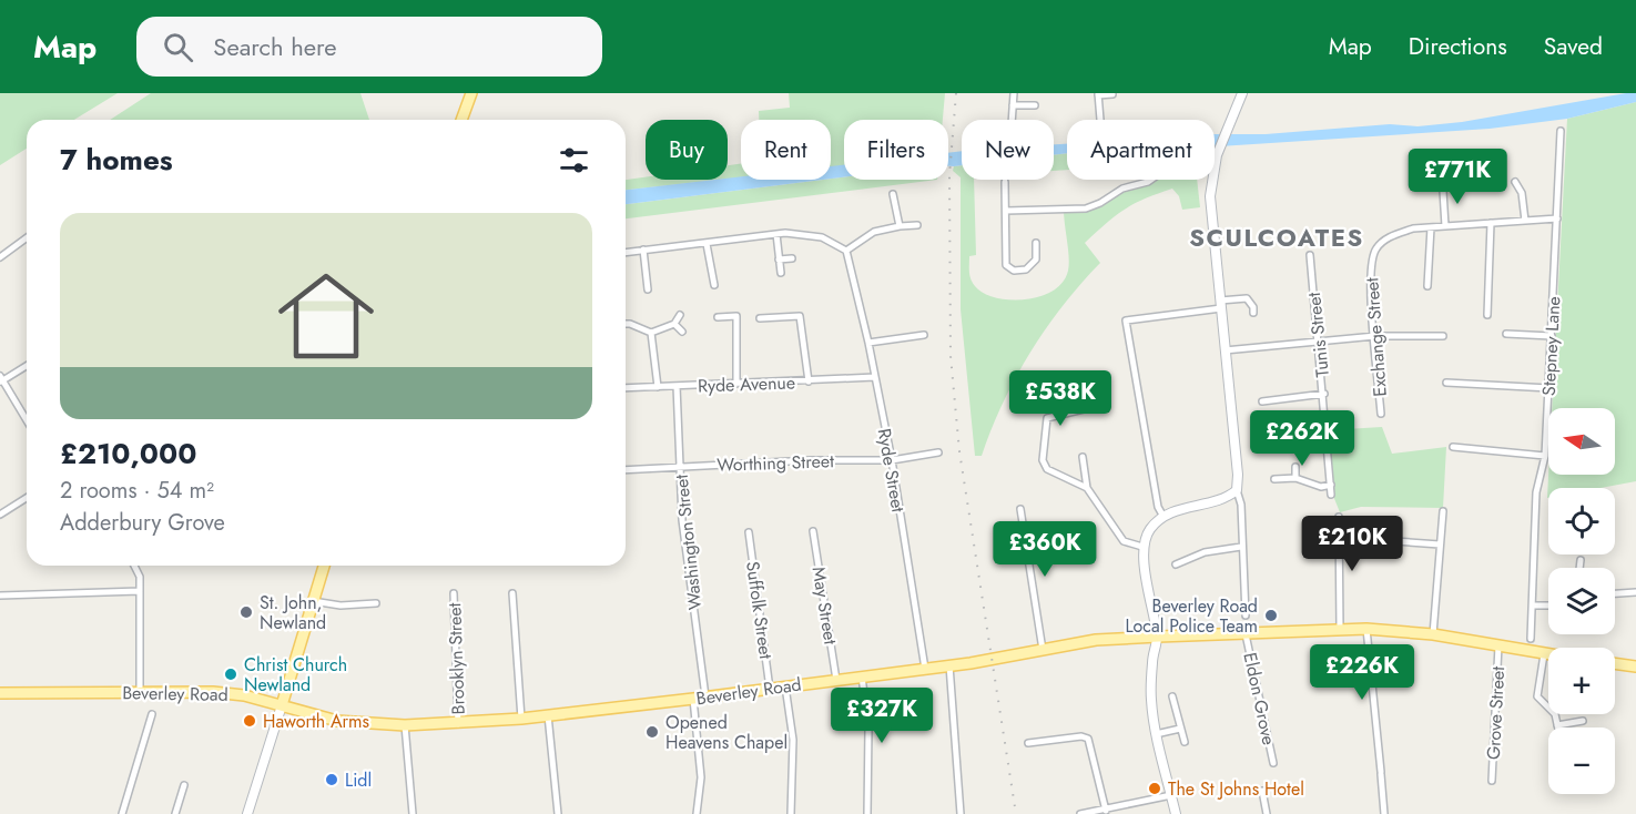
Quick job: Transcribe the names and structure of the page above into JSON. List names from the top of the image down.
{
  "streets": {
    "main road": ["Beverley Road"],
    "street": [
      "Tunis Street",
      "Exchange Street",
      "Stepney Lane",
      "Ryde Avenue",
      "Worthing Street",
      "Ryde Street",
      "Washington Street",
      "May Street",
      "Suffolk Street",
      "Brooklyn Street",
      "Eldon Grove",
      "Grove Street"
    ]
  },
  "crossings": [
    ["Exchange Street", "Stepney Lane"],
    ["Ryde Avenue", "Ryde Street"],
    ["Ryde Avenue", "Washington Street"],
    ["Worthing Street", "Ryde Street"],
    ["Worthing Street", "Washington Street"],
    ["Ryde Street", "Beverley Road"],
    ["Washington Street", "Beverley Road"],
    ["May Street", "Beverley Road"],
    ["Suffolk Street", "Beverley Road"],
    ["Brooklyn Street", "Beverley Road"],
    ["Beverley Road", "Eldon Grove"],
    ["Beverley Road", "Grove Street"]
  ],
  "districts": ["SCULCOATES"],
  "places": [
    "St. John, Newland",
    "Beverley Road Local Police Team",
    "Christ Church Newland",
    "Haworth Arms",
    "Opened Heavens Chapel",
    "Lidl",
    "The St Johns Hotel"
  ],
  "north": "left",
  "page": {
    "header": "Map",
    "search": "Search here",
    "nav": ["Map", "Directions", "Saved"],
    "chip": [
      "Buy",
      "Rent",
      "Filters",
      "New",
      "Apartment"
    ],
    "heading": "7 homes",
    "price": [
      "£771K",
      "£538K",
      "£262K",
      "£210K",
      "£360K",
      "£226K",
      "£327K"
    ],
    "list": [
      {
        "name": "£210,000",
        "note": "2 rooms · 54 m² · Adderbury Grove"
      }
    ],
    "map_buttons": ["+", "−"]
  }
}
